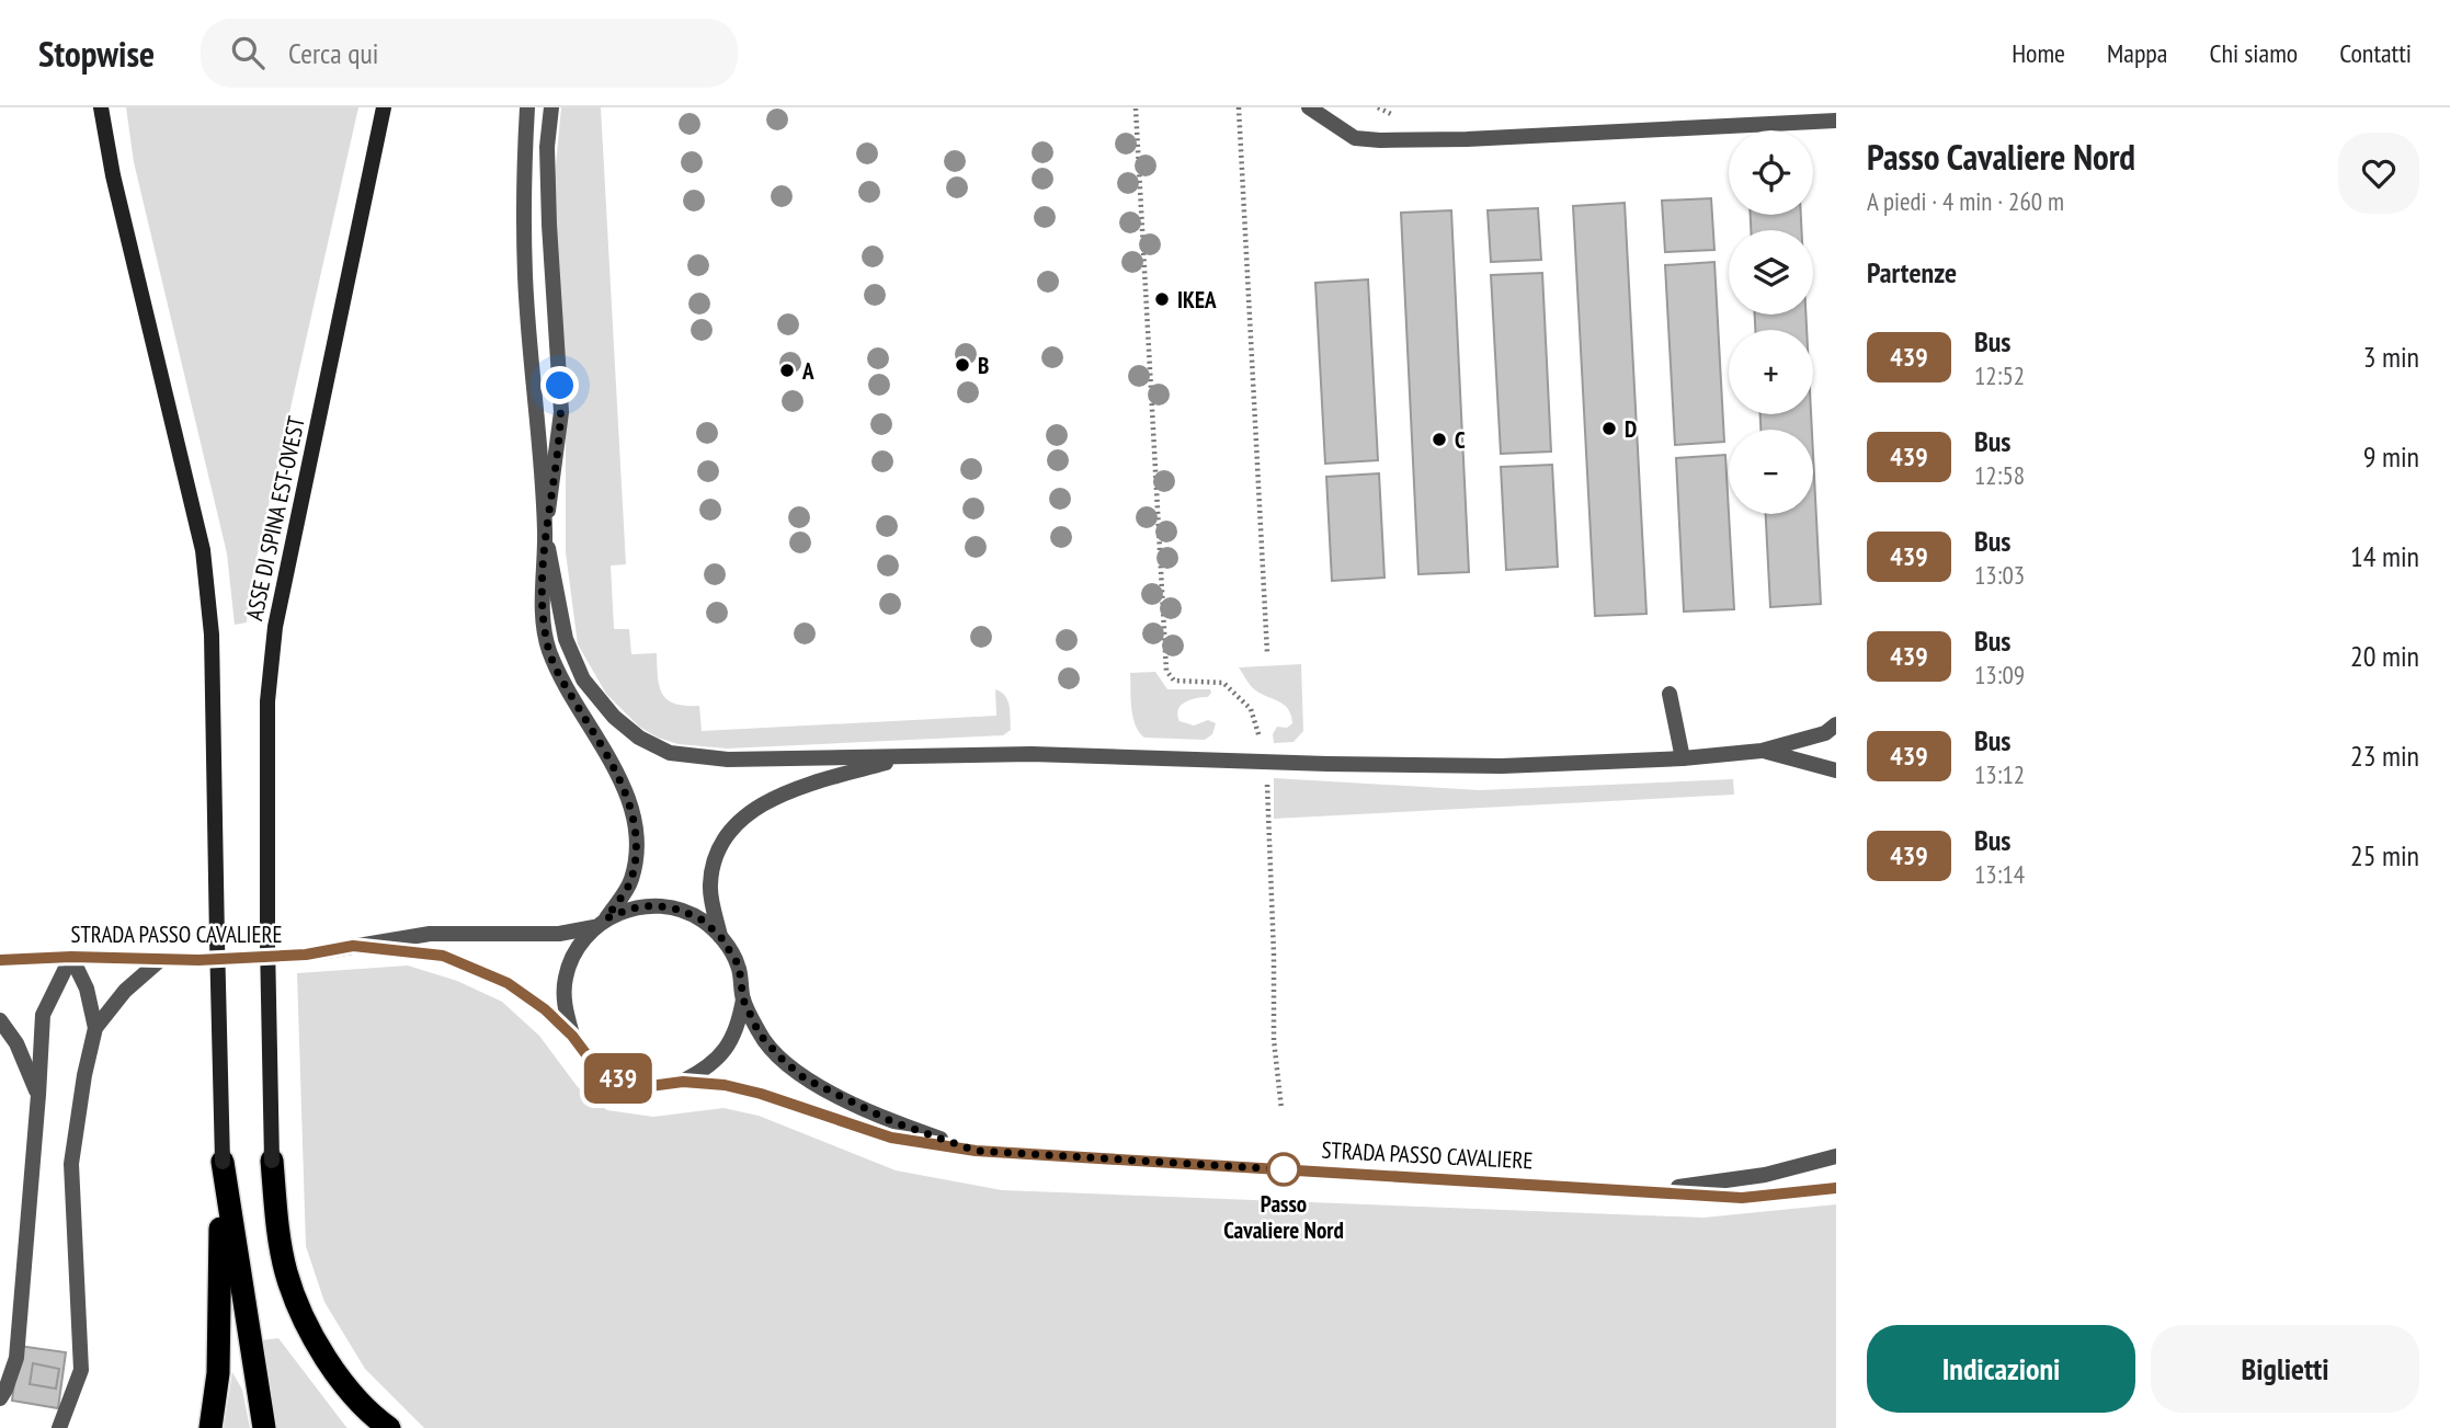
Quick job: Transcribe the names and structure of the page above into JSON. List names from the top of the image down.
{
  "streets": {
    "main road": ["ASSE DI SPINA EST-OVEST"],
    "street": ["STRADA PASSO CAVALIERE"]
  },
  "places": [
    "IKEA",
    "B",
    "A",
    "D",
    "C",
    "Passo Cavaliere Nord"
  ],
  "lines": ["bus line 439"],
  "page": {
    "header": "Stopwise",
    "search": "Cerca qui",
    "nav": [
      "Home",
      "Mappa",
      "Chi siamo",
      "Contatti"
    ],
    "on_map": "439",
    "heading": [
      ["Passo Cavaliere Nord", "A piedi · 4 min · 260 m"],
      "Partenze"
    ],
    "map_buttons": ["+", "−"],
    "list": [
      {
        "mark": "439",
        "name": "Bus",
        "note": "12:52",
        "value": "3 min"
      },
      {
        "mark": "439",
        "name": "Bus",
        "note": "12:58",
        "value": "9 min"
      },
      {
        "mark": "439",
        "name": "Bus",
        "note": "13:03",
        "value": "14 min"
      },
      {
        "mark": "439",
        "name": "Bus",
        "note": "13:09",
        "value": "20 min"
      },
      {
        "mark": "439",
        "name": "Bus",
        "note": "13:12",
        "value": "23 min"
      },
      {
        "mark": "439",
        "name": "Bus",
        "note": "13:14",
        "value": "25 min"
      }
    ],
    "buttons": ["Indicazioni", "Biglietti"]
  }
}
